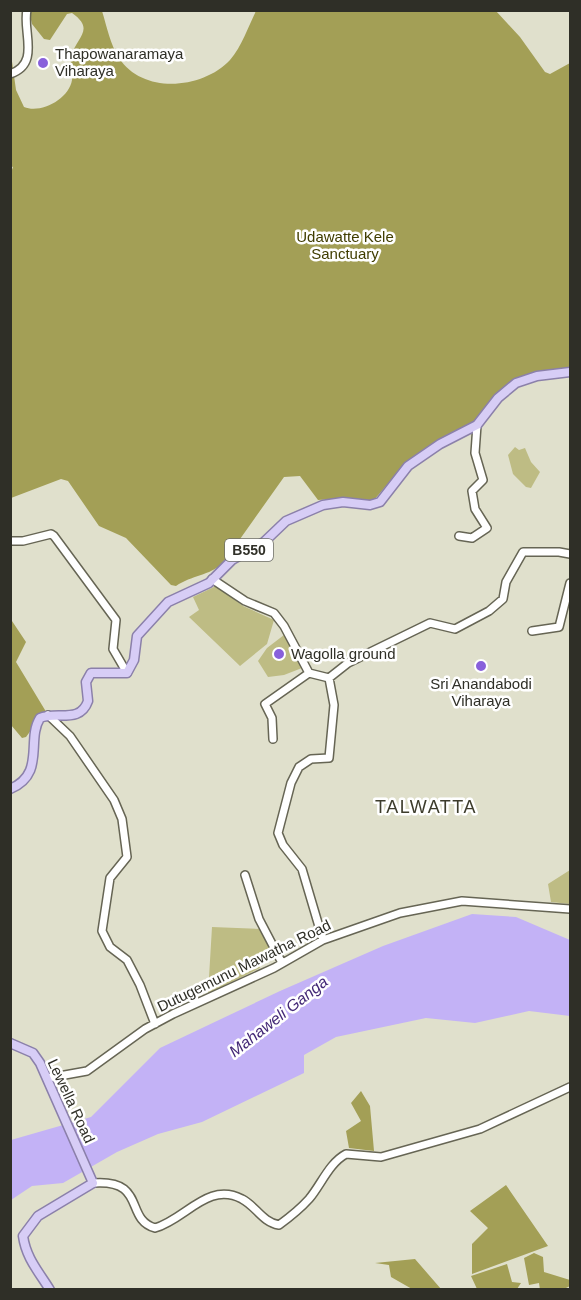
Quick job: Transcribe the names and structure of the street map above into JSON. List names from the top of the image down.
{
  "streets": {
    "main road": ["B550", "Lewella Road"],
    "street": ["Dutugemunu Mawatha Road"]
  },
  "crossings": [
    ["Dutugemunu Mawatha Road", "Lewella Road"]
  ],
  "districts": ["TALWATTA"],
  "water": ["Mahaweli Ganga"],
  "parks": ["Udawatte Kele Sanctuary"],
  "places": ["Thapowanaramaya Viharaya", "Wagolla ground", "Sri Anandabodi Viharaya"]
}
